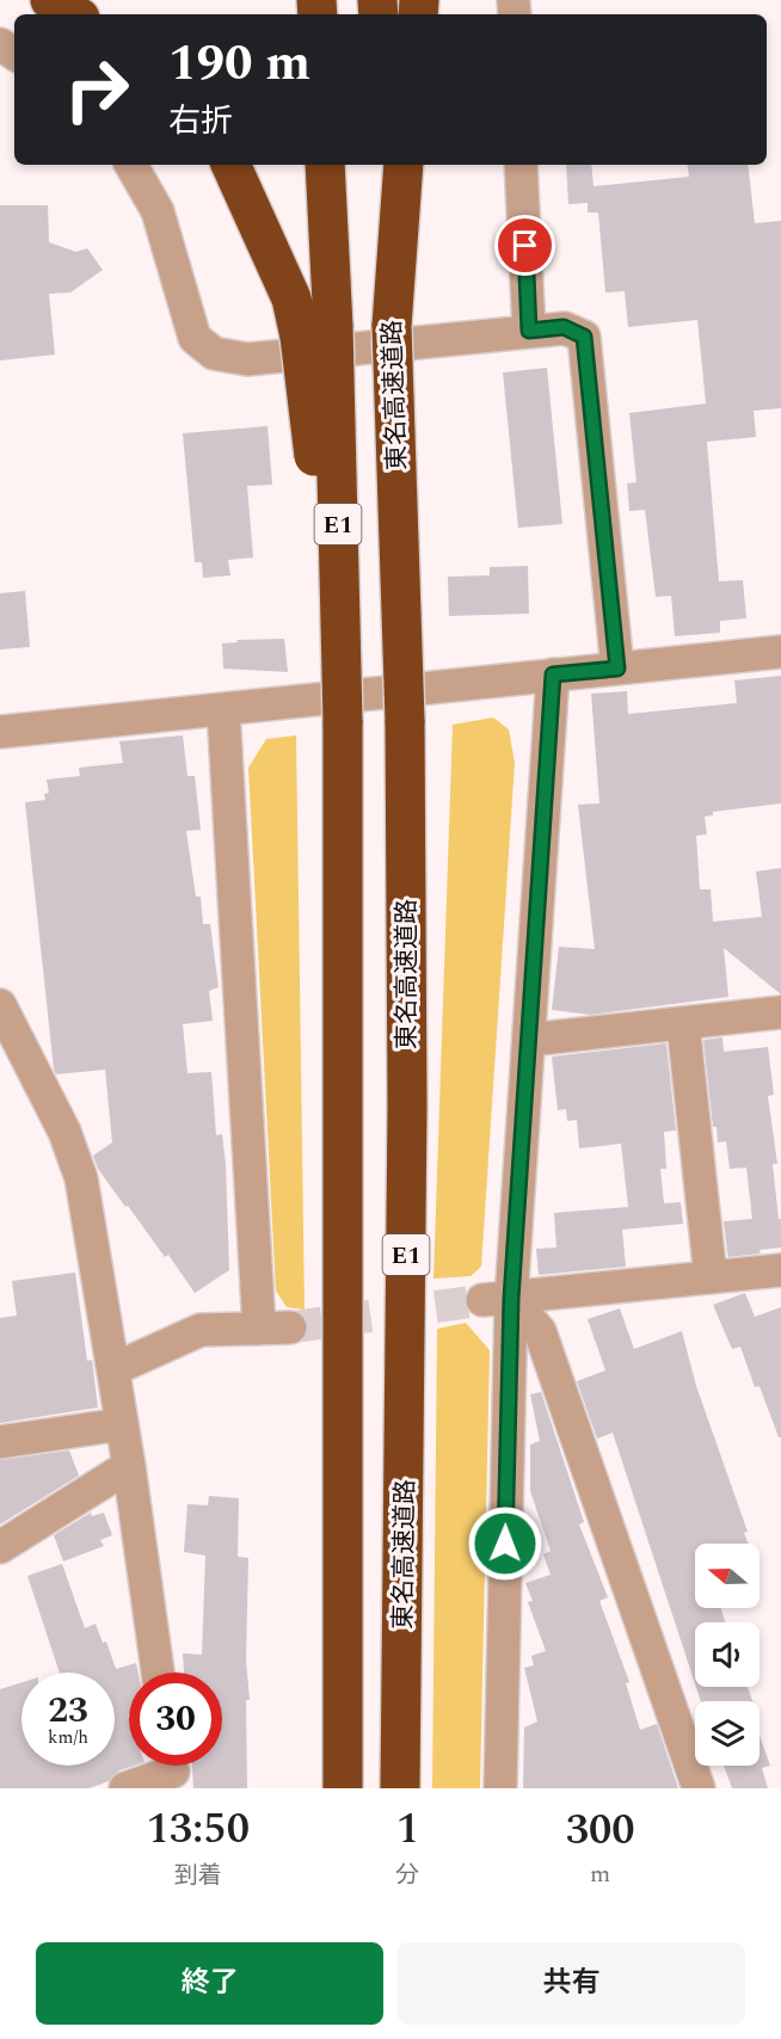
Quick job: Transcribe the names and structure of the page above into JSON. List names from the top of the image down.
{
  "streets": {
    "highway": ["東名高速道路", "E1"]
  },
  "north": "left",
  "page": {
    "turn": ["190 m", "右折"],
    "speed": "23 km/h",
    "limit": "30",
    "eta": [
      "13:50",
      "到着",
      "1",
      "分",
      "300",
      "m"
    ],
    "buttons": ["終了", "共有"]
  }
}
